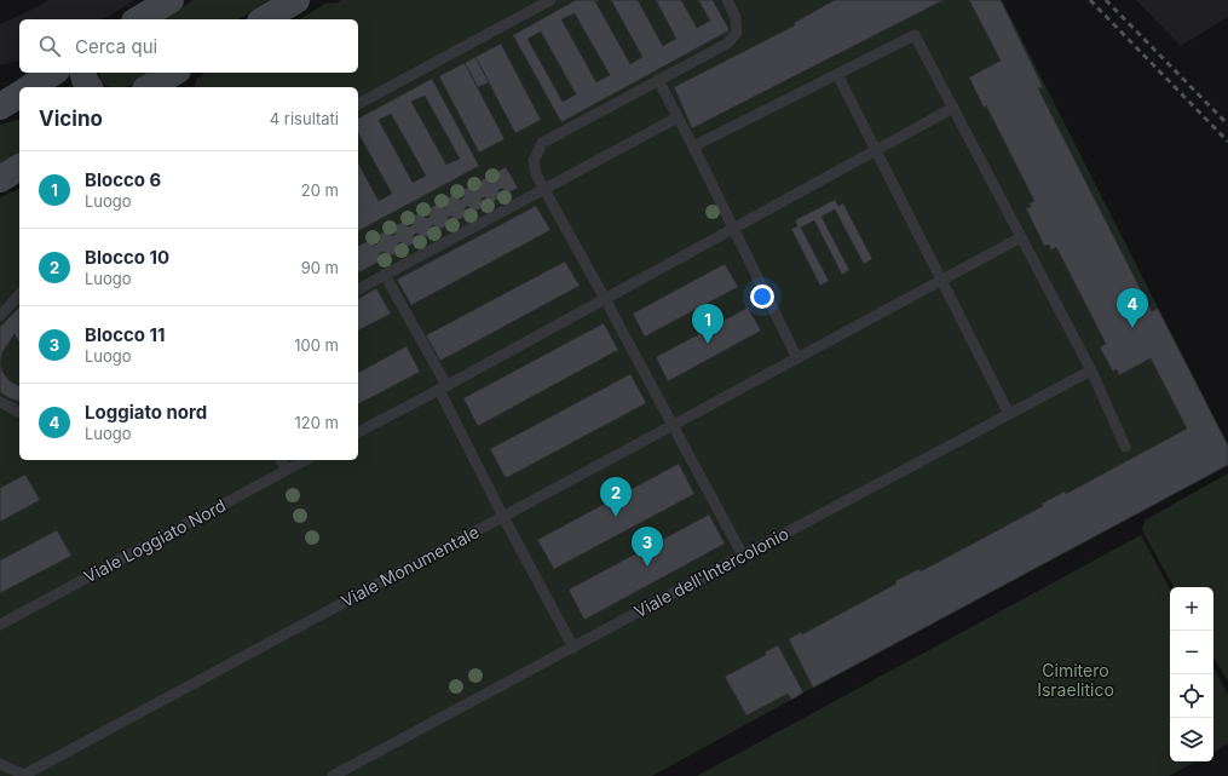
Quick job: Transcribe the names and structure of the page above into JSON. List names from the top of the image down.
{
  "streets": {
    "lane": ["Viale Loggiato Nord", "Viale Monumentale", "Viale dell'Intercolonio"]
  },
  "parks": ["Cimitero Israelitico"],
  "page": {
    "search": "Cerca qui",
    "heading": ["Vicino", "4 risultati"],
    "list": [
      {
        "mark": "1",
        "name": "Blocco 6",
        "note": "Luogo",
        "value": "20 m"
      },
      {
        "mark": "2",
        "name": "Blocco 10",
        "note": "Luogo",
        "value": "90 m"
      },
      {
        "mark": "3",
        "name": "Blocco 11",
        "note": "Luogo",
        "value": "100 m"
      },
      {
        "mark": "4",
        "name": "Loggiato nord",
        "note": "Luogo",
        "value": "120 m"
      }
    ],
    "pins": [
      "4",
      "1",
      "2",
      "3"
    ],
    "map_buttons": ["+", "−"]
  }
}
